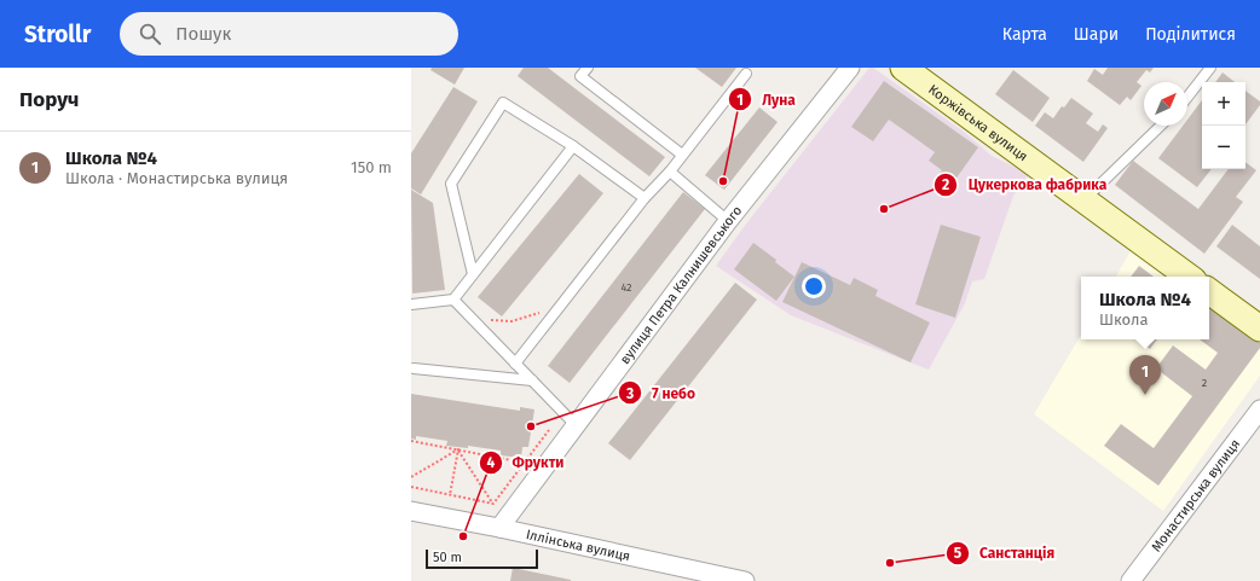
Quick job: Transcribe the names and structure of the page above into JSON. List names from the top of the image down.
{
  "streets": {
    "street": [
      "Коржівська вулиця",
      "вулиця Петра Калнишевського",
      "Монастирська вулиця",
      "Іллінська вулиця"
    ]
  },
  "crossings": [
    ["вулиця Петра Калнишевського", "Іллінська вулиця"]
  ],
  "places": [
    "Луна",
    "Цукеркова фабрика",
    "7 небо",
    "Фрукти",
    "Санстанція"
  ],
  "house_numbers": ["42", "2"],
  "scale_bar": "50 m",
  "north": "top right",
  "page": {
    "header": "Strollr",
    "search": "Пошук",
    "nav": ["Карта", "Шари", "Поділитися"],
    "heading": "Поруч",
    "map_buttons": ["+", "−"],
    "list": [
      {
        "mark": "1",
        "name": "Школа №4",
        "note": "Школа · Монастирська вулиця",
        "value": "150 m"
      }
    ],
    "popup": ["Школа №4", "Школа"],
    "pins": "1",
    "scale": "50 m"
  }
}
